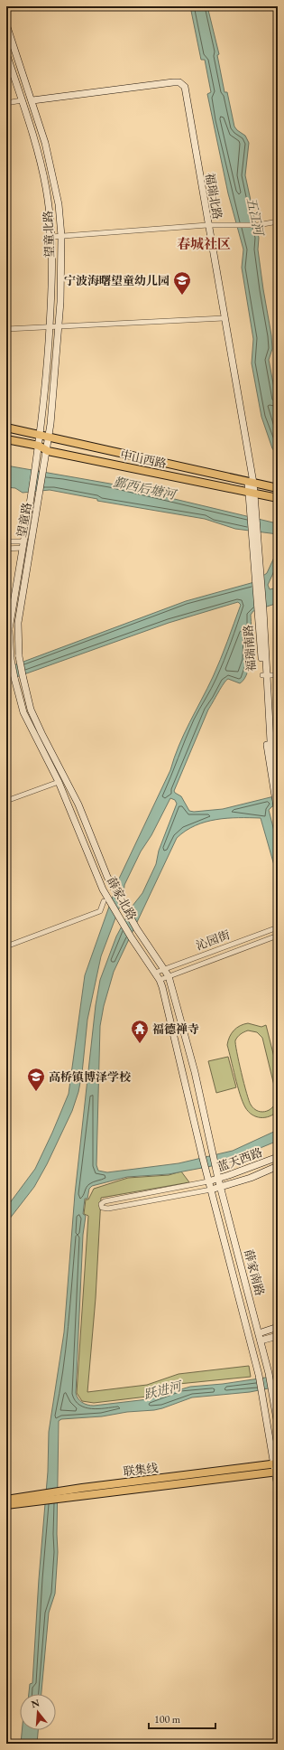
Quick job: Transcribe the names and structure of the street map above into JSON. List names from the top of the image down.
{
  "streets": {
    "main road": [
      "福瑞北路",
      "望童北路",
      "中山西路",
      "望童路",
      "福瑞南路",
      "薛家北路",
      "蓝天西路",
      "薛家南路",
      "联集线"
    ],
    "street": ["沁园街"]
  },
  "crossings": [
    ["福瑞北路", "望童北路"],
    ["福瑞北路", "中山西路"],
    ["福瑞北路", "福瑞南路"],
    ["望童北路", "中山西路"],
    ["望童北路", "望童路"],
    ["中山西路", "望童路"],
    ["中山西路", "福瑞南路"],
    ["望童路", "薛家北路"],
    ["薛家北路", "沁园街"],
    ["薛家北路", "蓝天西路"],
    ["薛家北路", "薛家南路"],
    ["蓝天西路", "薛家南路"],
    ["薛家南路", "联集线"]
  ],
  "districts": ["春城社区"],
  "water": ["五江河", "鄞西后塘河", "跃进河"],
  "places": {
    "school or university": ["宁波海曙望童幼儿园", "高桥镇博泽学校"],
    "temple": ["福德禅寺"]
  },
  "scale_bar": "100 m",
  "north": "top"
}
